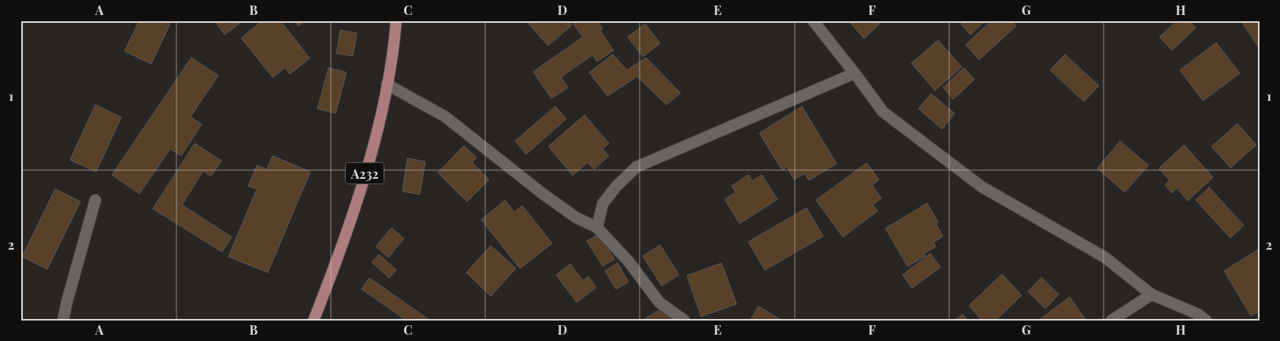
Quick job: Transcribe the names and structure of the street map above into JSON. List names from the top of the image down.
{
  "streets": {
    "main road": ["A232"]
  },
  "grid": {
    "columns": [
      "A",
      "B",
      "C",
      "D",
      "E",
      "F",
      "G",
      "H"
    ],
    "rows": ["1", "2"]
  }
}
